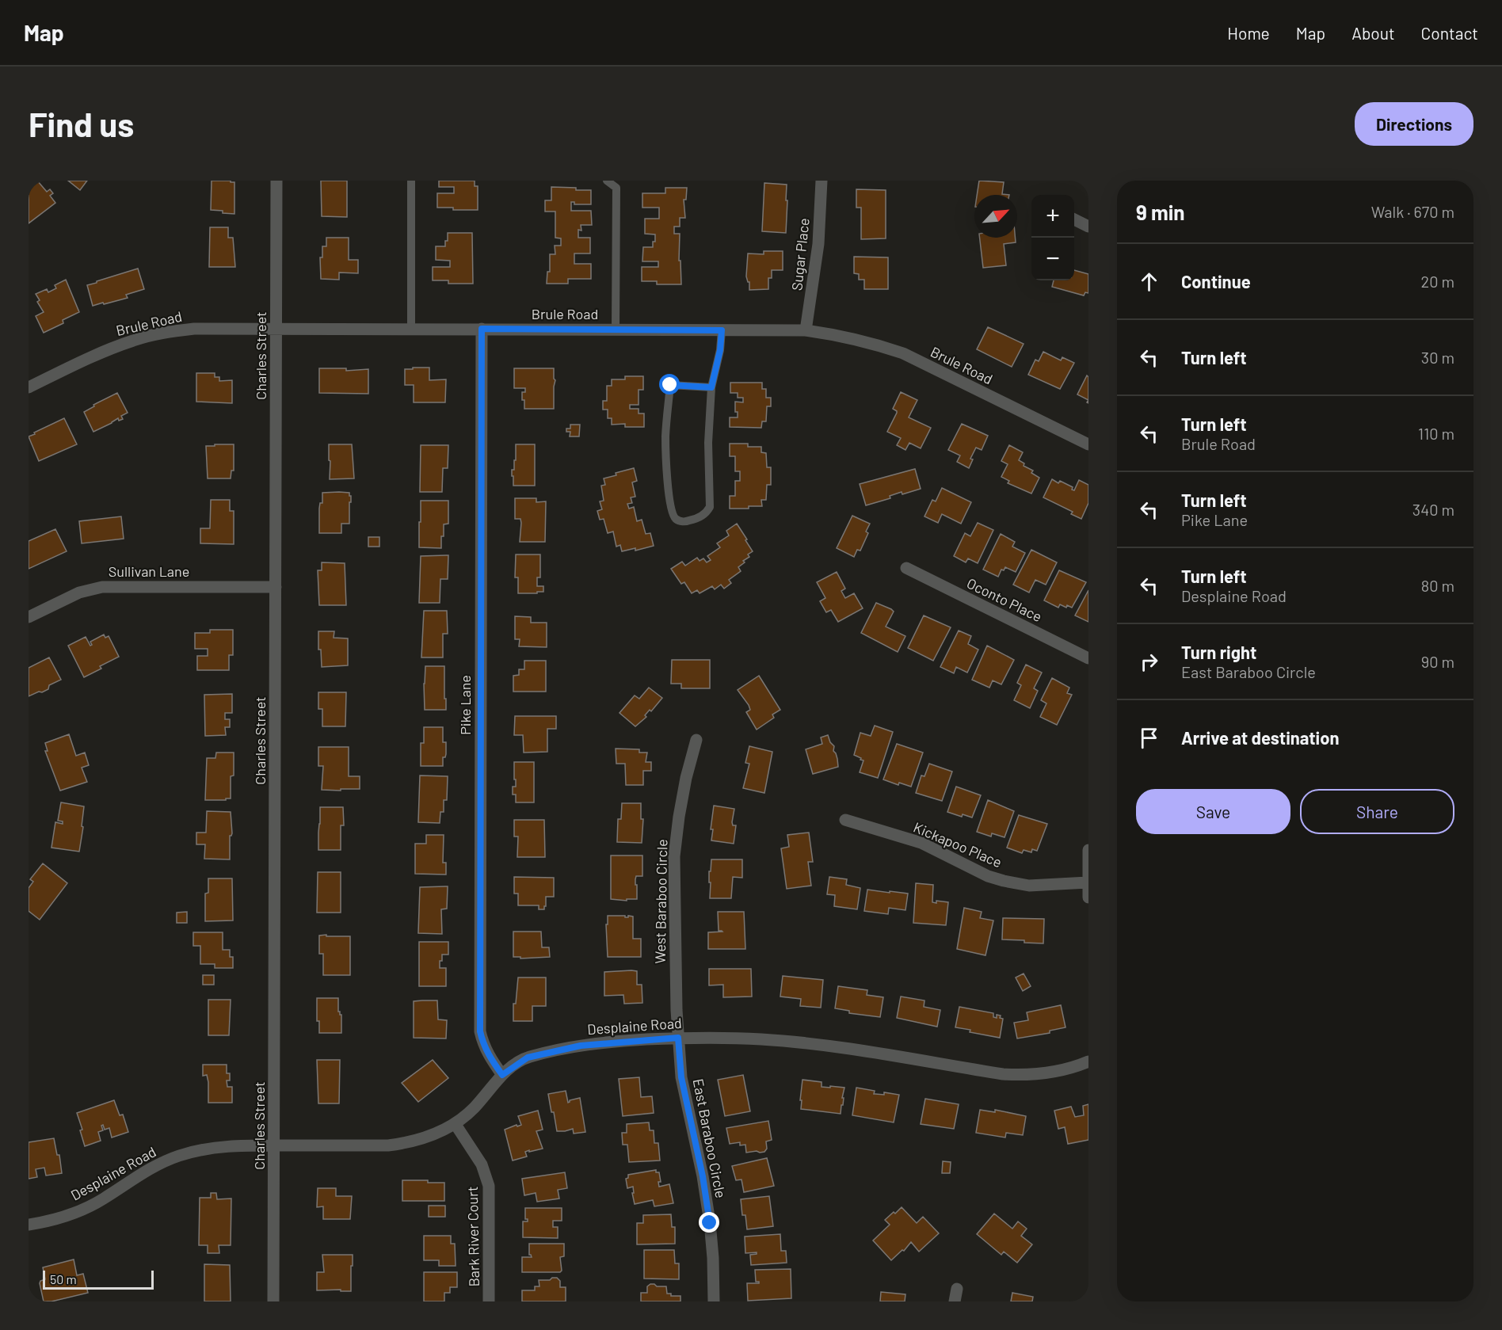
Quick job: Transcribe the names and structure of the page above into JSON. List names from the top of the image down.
{
  "streets": {
    "street": [
      "Sugar Place",
      "Brule Road",
      "Charles Street",
      "Sullivan Lane",
      "Oconto Place",
      "Pike Lane",
      "Kickapoo Place",
      "West Baraboo Circle",
      "Desplaine Road",
      "East Baraboo Circle",
      "Bark River Court"
    ]
  },
  "crossings": [
    ["Sugar Place", "Brule Road"],
    ["Brule Road", "Charles Street"],
    ["Brule Road", "Pike Lane"],
    ["Charles Street", "Sullivan Lane"],
    ["Charles Street", "Desplaine Road"],
    ["Pike Lane", "Desplaine Road"],
    ["West Baraboo Circle", "Desplaine Road"],
    ["West Baraboo Circle", "East Baraboo Circle"],
    ["Desplaine Road", "East Baraboo Circle"],
    ["Desplaine Road", "Bark River Court"]
  ],
  "scale_bar": "50 m",
  "north": "top right",
  "page": {
    "header": "Map",
    "nav": [
      "Home",
      "Map",
      "About",
      "Contact"
    ],
    "buttons": [
      "Directions",
      ["Save", "Share"]
    ],
    "title": "Find us",
    "heading": ["9 min", "Walk · 670 m"],
    "map_buttons": ["+", "−"],
    "list": [
      ["Continue", "20 m"],
      ["Turn left", "30 m"],
      ["Turn left", "Brule Road", "110 m"],
      ["Turn left", "Pike Lane", "340 m"],
      ["Turn left", "Desplaine Road", "80 m"],
      ["Turn right", "East Baraboo Circle", "90 m"],
      "Arrive at destination"
    ],
    "scale": "50 m"
  }
}
